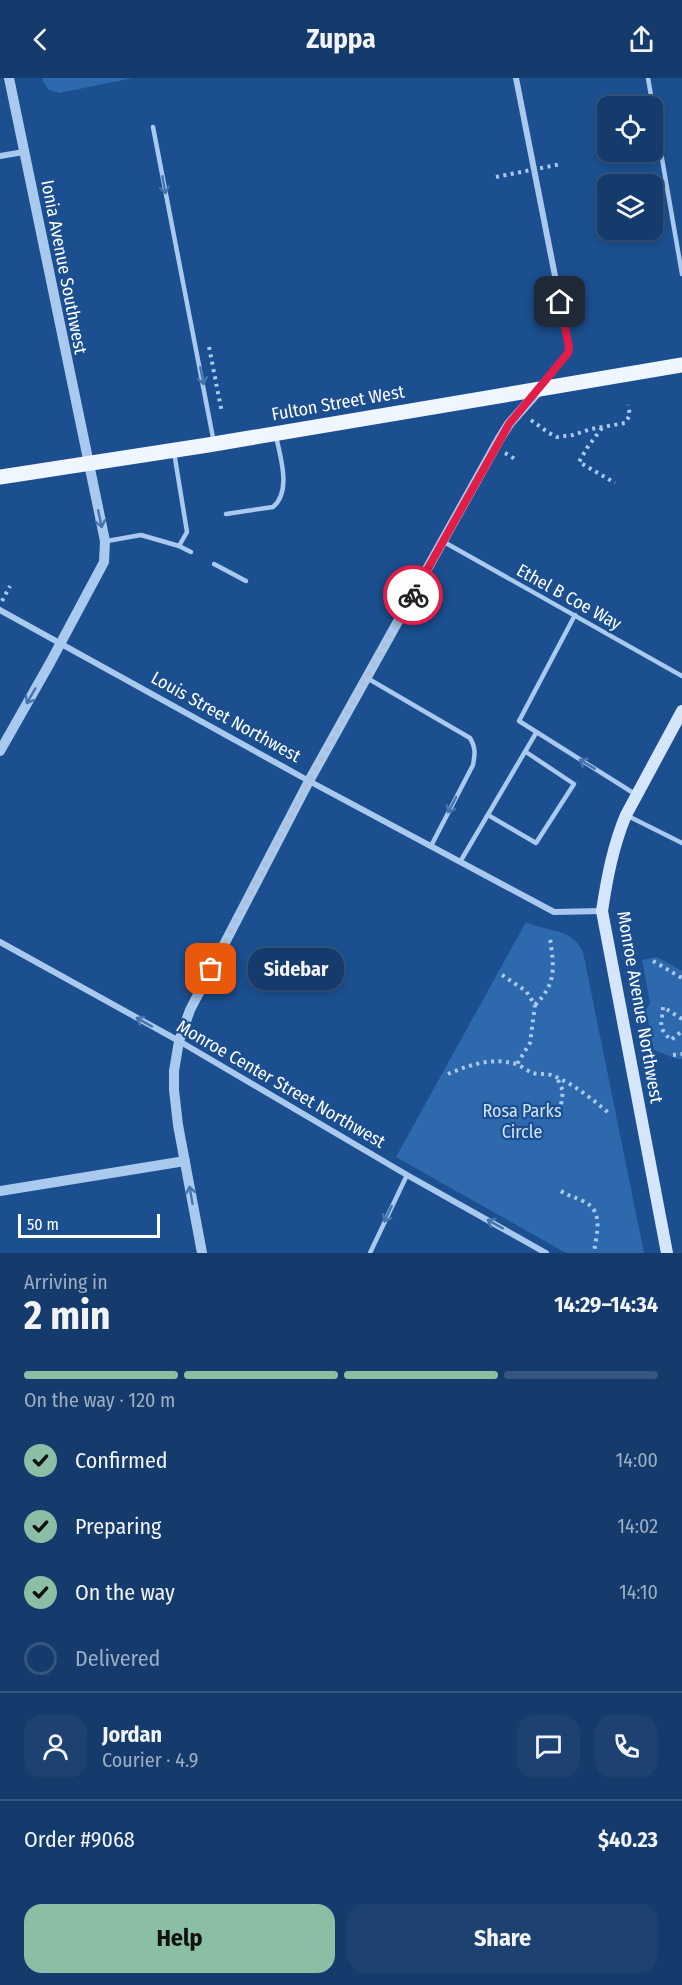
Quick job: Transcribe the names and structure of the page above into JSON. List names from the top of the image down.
{
  "streets": {
    "main road": ["Fulton Street West", "Monroe Avenue Northwest"],
    "street": ["Ionia Avenue Southwest", "Louis Street Northwest", "Monroe Center Street Northwest"],
    "lane": ["Ethel B Coe Way"]
  },
  "crossings": [
    ["Ionia Avenue Southwest", "Fulton Street West"],
    ["Louis Street Northwest", "Monroe Avenue Northwest"]
  ],
  "one_way": ["Monroe Center Street Northwest"],
  "parks": ["Rosa Parks Circle"],
  "places": ["Sidebar"],
  "scale_bar": "50 m",
  "page": {
    "header": "Zuppa",
    "bubble": "Sidebar",
    "scale": "50 m",
    "heading": ["2 min", "Arriving in", "14:29–14:34"],
    "panel": [
      "Jordan",
      "Courier · 4.9",
      "Order #9068",
      "$40.23"
    ],
    "bar": "On the way · 120 m",
    "list": [
      ["Confirmed", "14:00"],
      ["Preparing", "14:02"],
      ["On the way", "14:10"],
      "Delivered"
    ],
    "buttons": ["Help", "Share"]
  }
}
